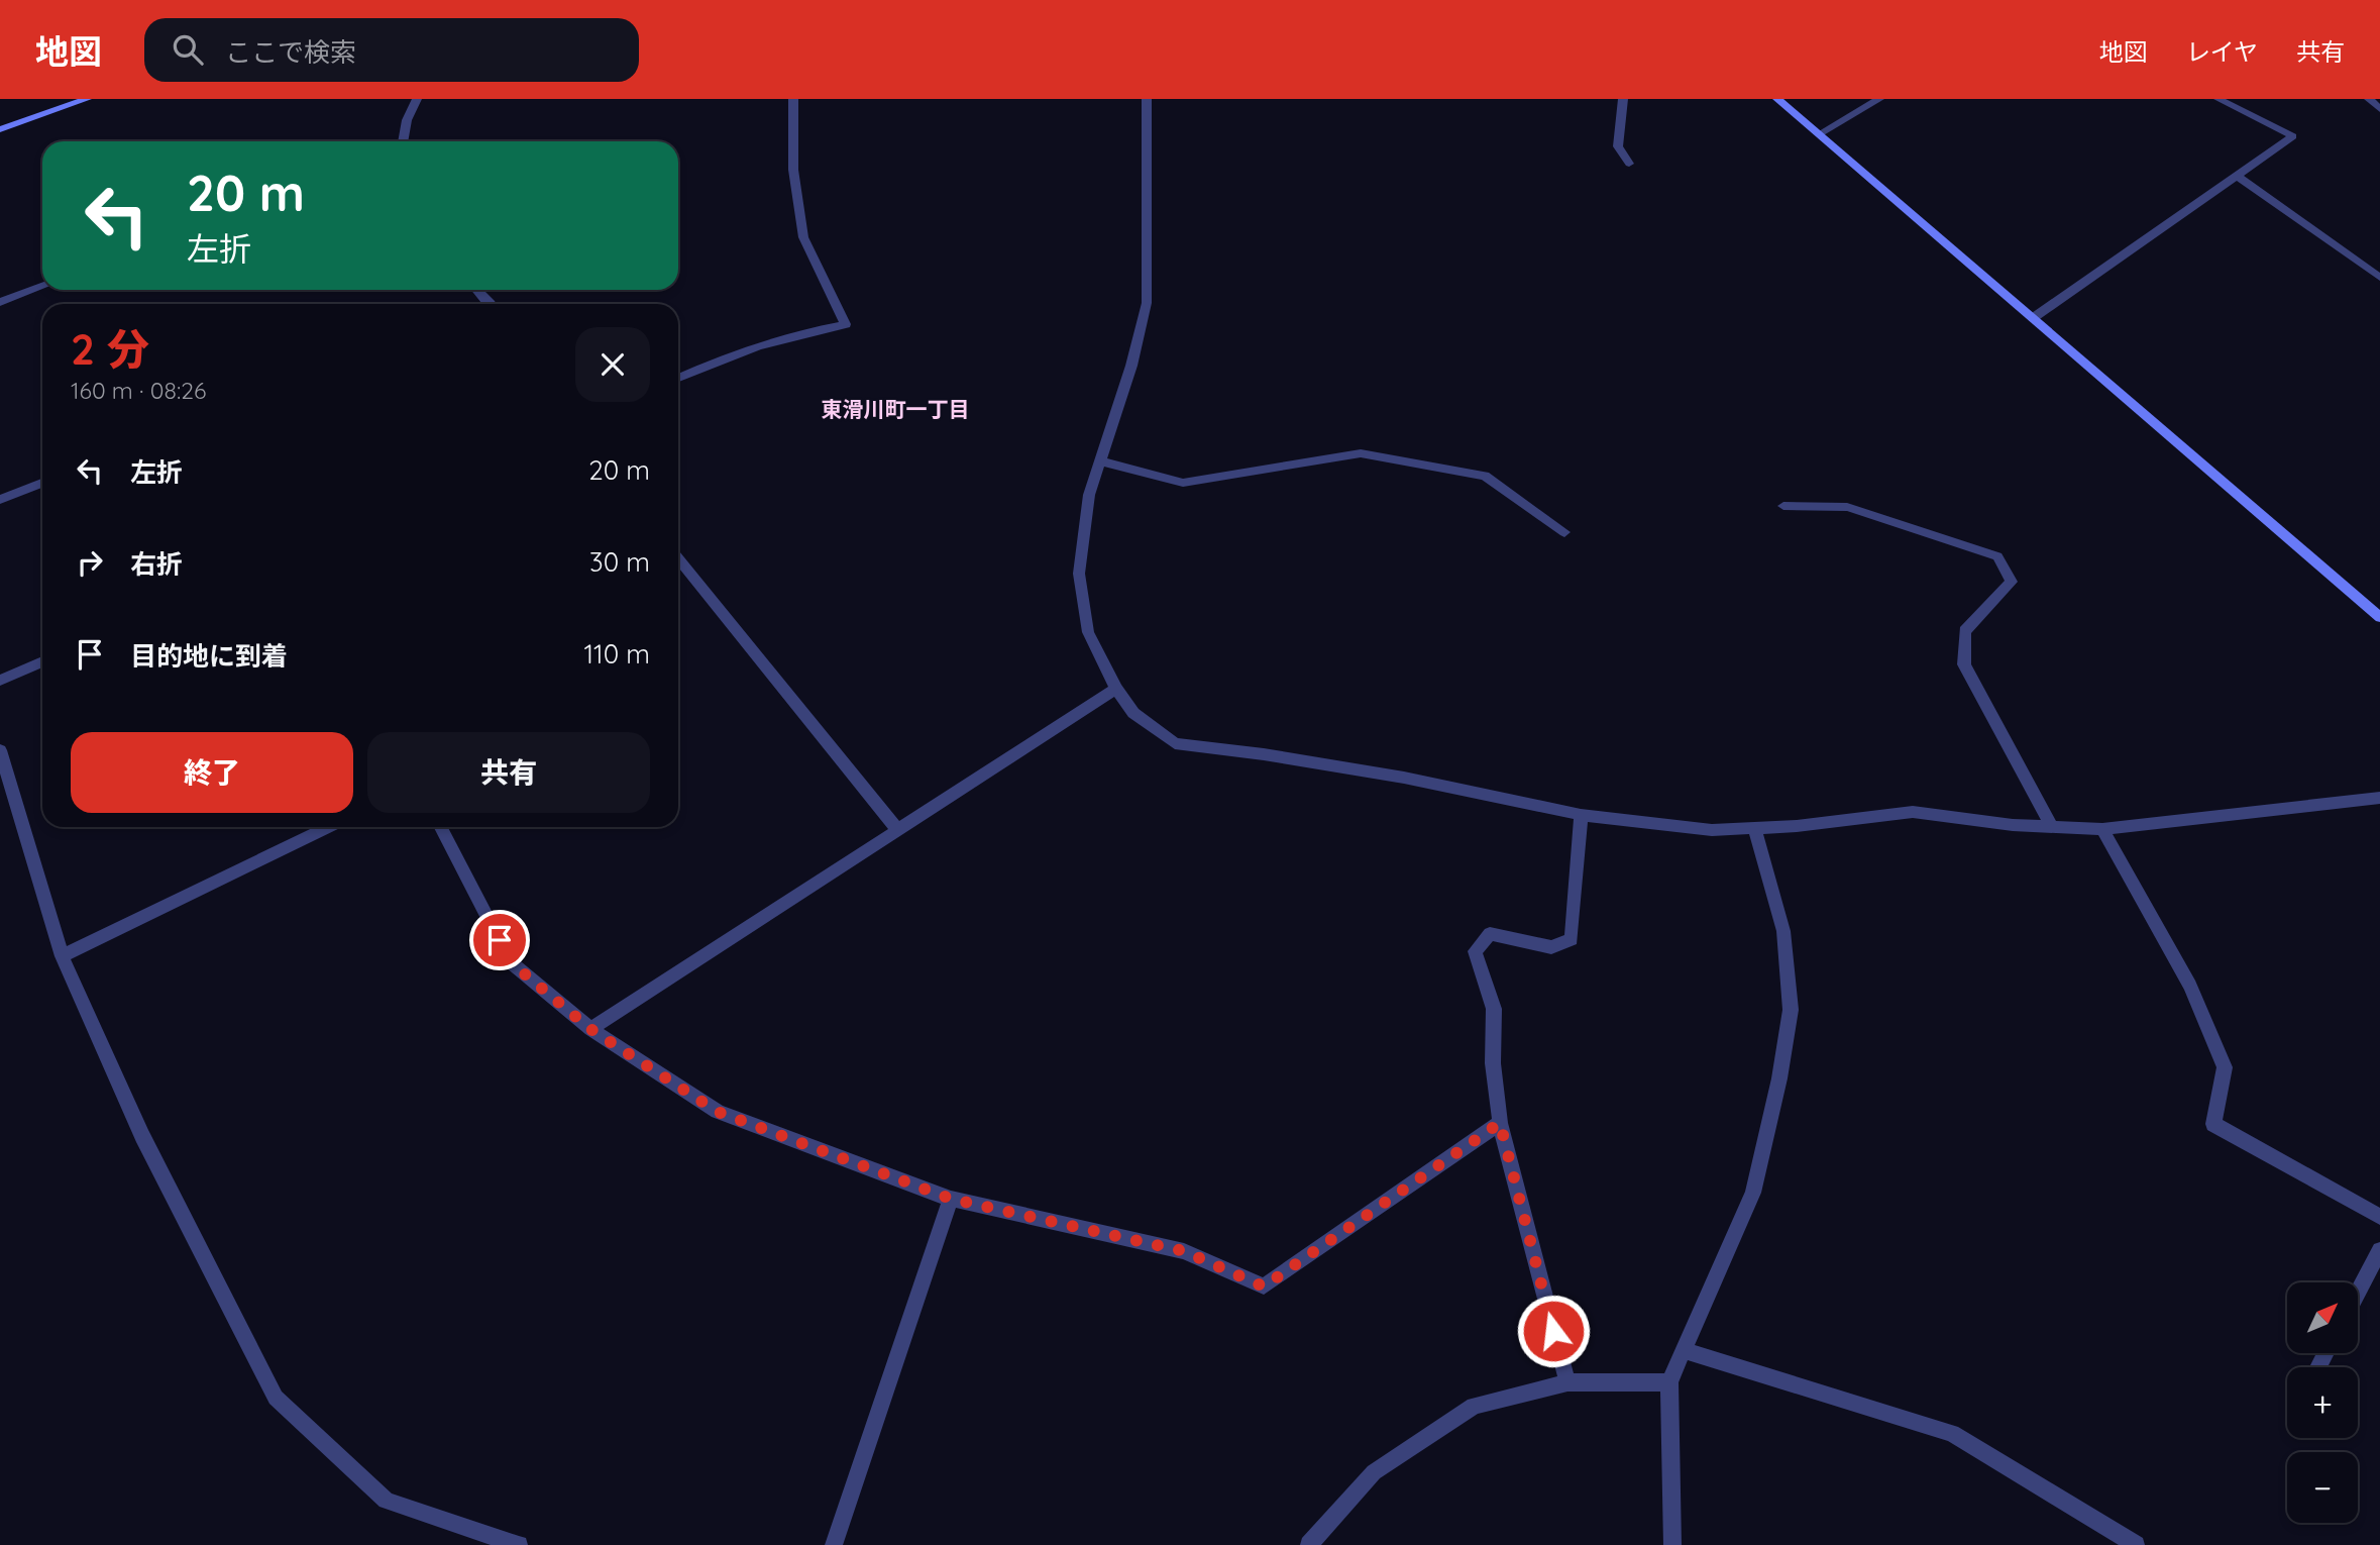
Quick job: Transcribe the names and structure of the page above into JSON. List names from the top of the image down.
{
  "districts": ["東滑川町一丁目"],
  "north": "top right",
  "page": {
    "header": "地図",
    "search": "ここで検索",
    "nav": ["地図", "レイヤ", "共有"],
    "turn": ["20 m", "左折"],
    "heading": ["2 分", "160 m · 08:26"],
    "list": [
      {
        "name": "左折",
        "value": "20 m"
      },
      {
        "name": "右折",
        "value": "30 m"
      },
      {
        "name": "目的地に到着",
        "value": "110 m"
      }
    ],
    "buttons": ["終了", "共有"],
    "map_buttons": ["+", "−"]
  }
}
